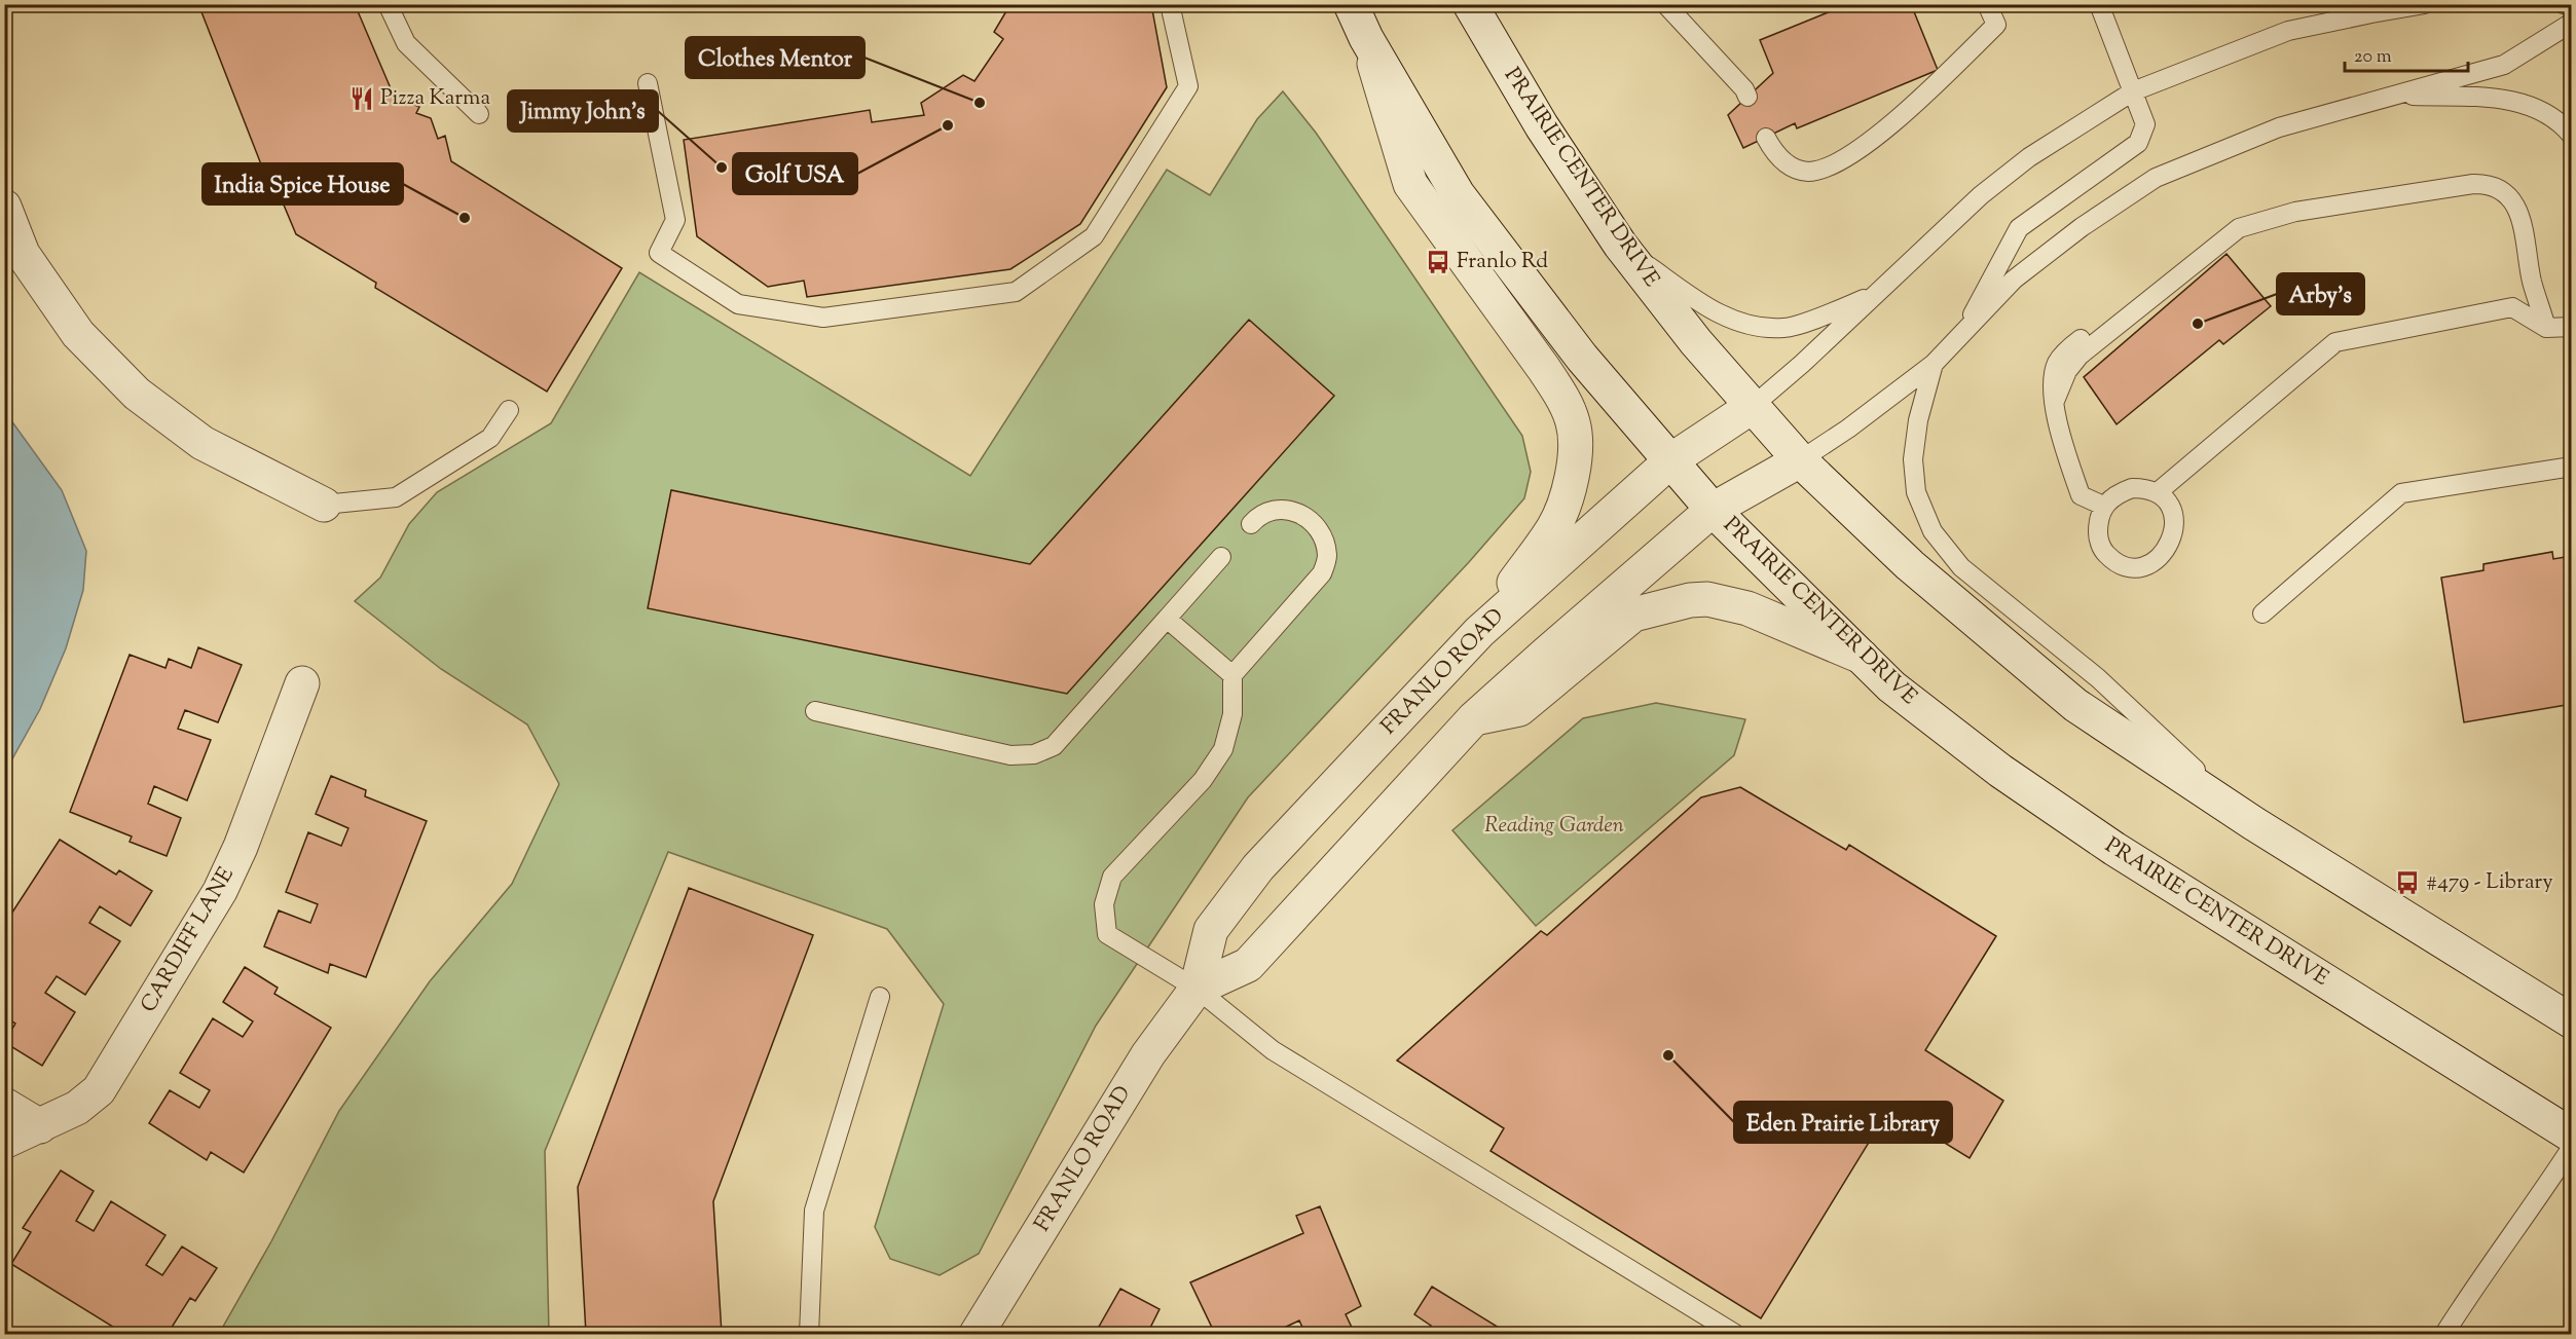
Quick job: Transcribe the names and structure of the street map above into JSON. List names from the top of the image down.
{
  "streets": {
    "street": ["PRAIRIE CENTER DRIVE", "FRANLO ROAD", "CARDIFF LANE"]
  },
  "crossings": [
    ["PRAIRIE CENTER DRIVE", "FRANLO ROAD"]
  ],
  "parks": ["Reading Garden"],
  "places": {
    "restaurant": ["Pizza Karma"],
    "other": [
      "Clothes Mentor",
      "Golf USA",
      "Jimmy John's",
      "India Spice House",
      "Arby's",
      "Eden Prairie Library"
    ],
    "bus stop": ["Franlo Rd", "#479 - Library"]
  },
  "scale_bar": "20 m"
}
